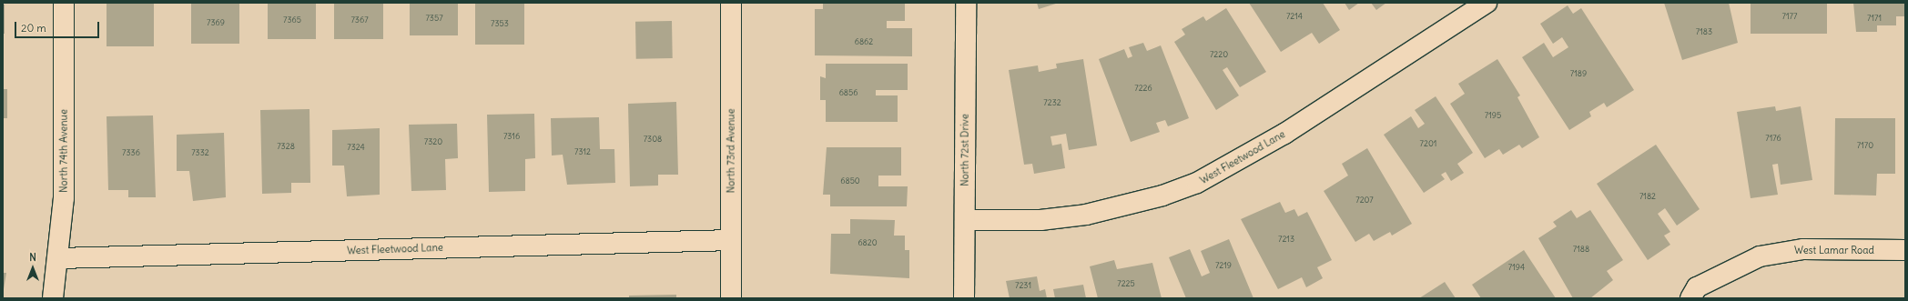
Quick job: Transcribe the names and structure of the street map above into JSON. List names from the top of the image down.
{
  "streets": {
    "street": [
      "North 72st Drive",
      "North 74th Avenue",
      "North 73rd Avenue",
      "West Fleetwood Lane",
      "West Lamar Road"
    ]
  },
  "crossings": [
    ["North 72st Drive", "West Fleetwood Lane"],
    ["North 74th Avenue", "West Fleetwood Lane"],
    ["North 73rd Avenue", "West Fleetwood Lane"]
  ],
  "house_numbers": [
    "7214",
    "7177",
    "7357",
    "7171",
    "7365",
    "7367",
    "7369",
    "7353",
    "7183",
    "6862",
    "7220",
    "7189",
    "7226",
    "6856",
    "7232",
    "7195",
    "7316",
    "7176",
    "7308",
    "7320",
    "7201",
    "7170",
    "7328",
    "7324",
    "7312",
    "7336",
    "7332",
    "6850",
    "7182",
    "7207",
    "7213",
    "6820",
    "7188",
    "7219",
    "7194",
    "7225",
    "7231"
  ],
  "scale_bar": "20 m",
  "north": "top"
}
